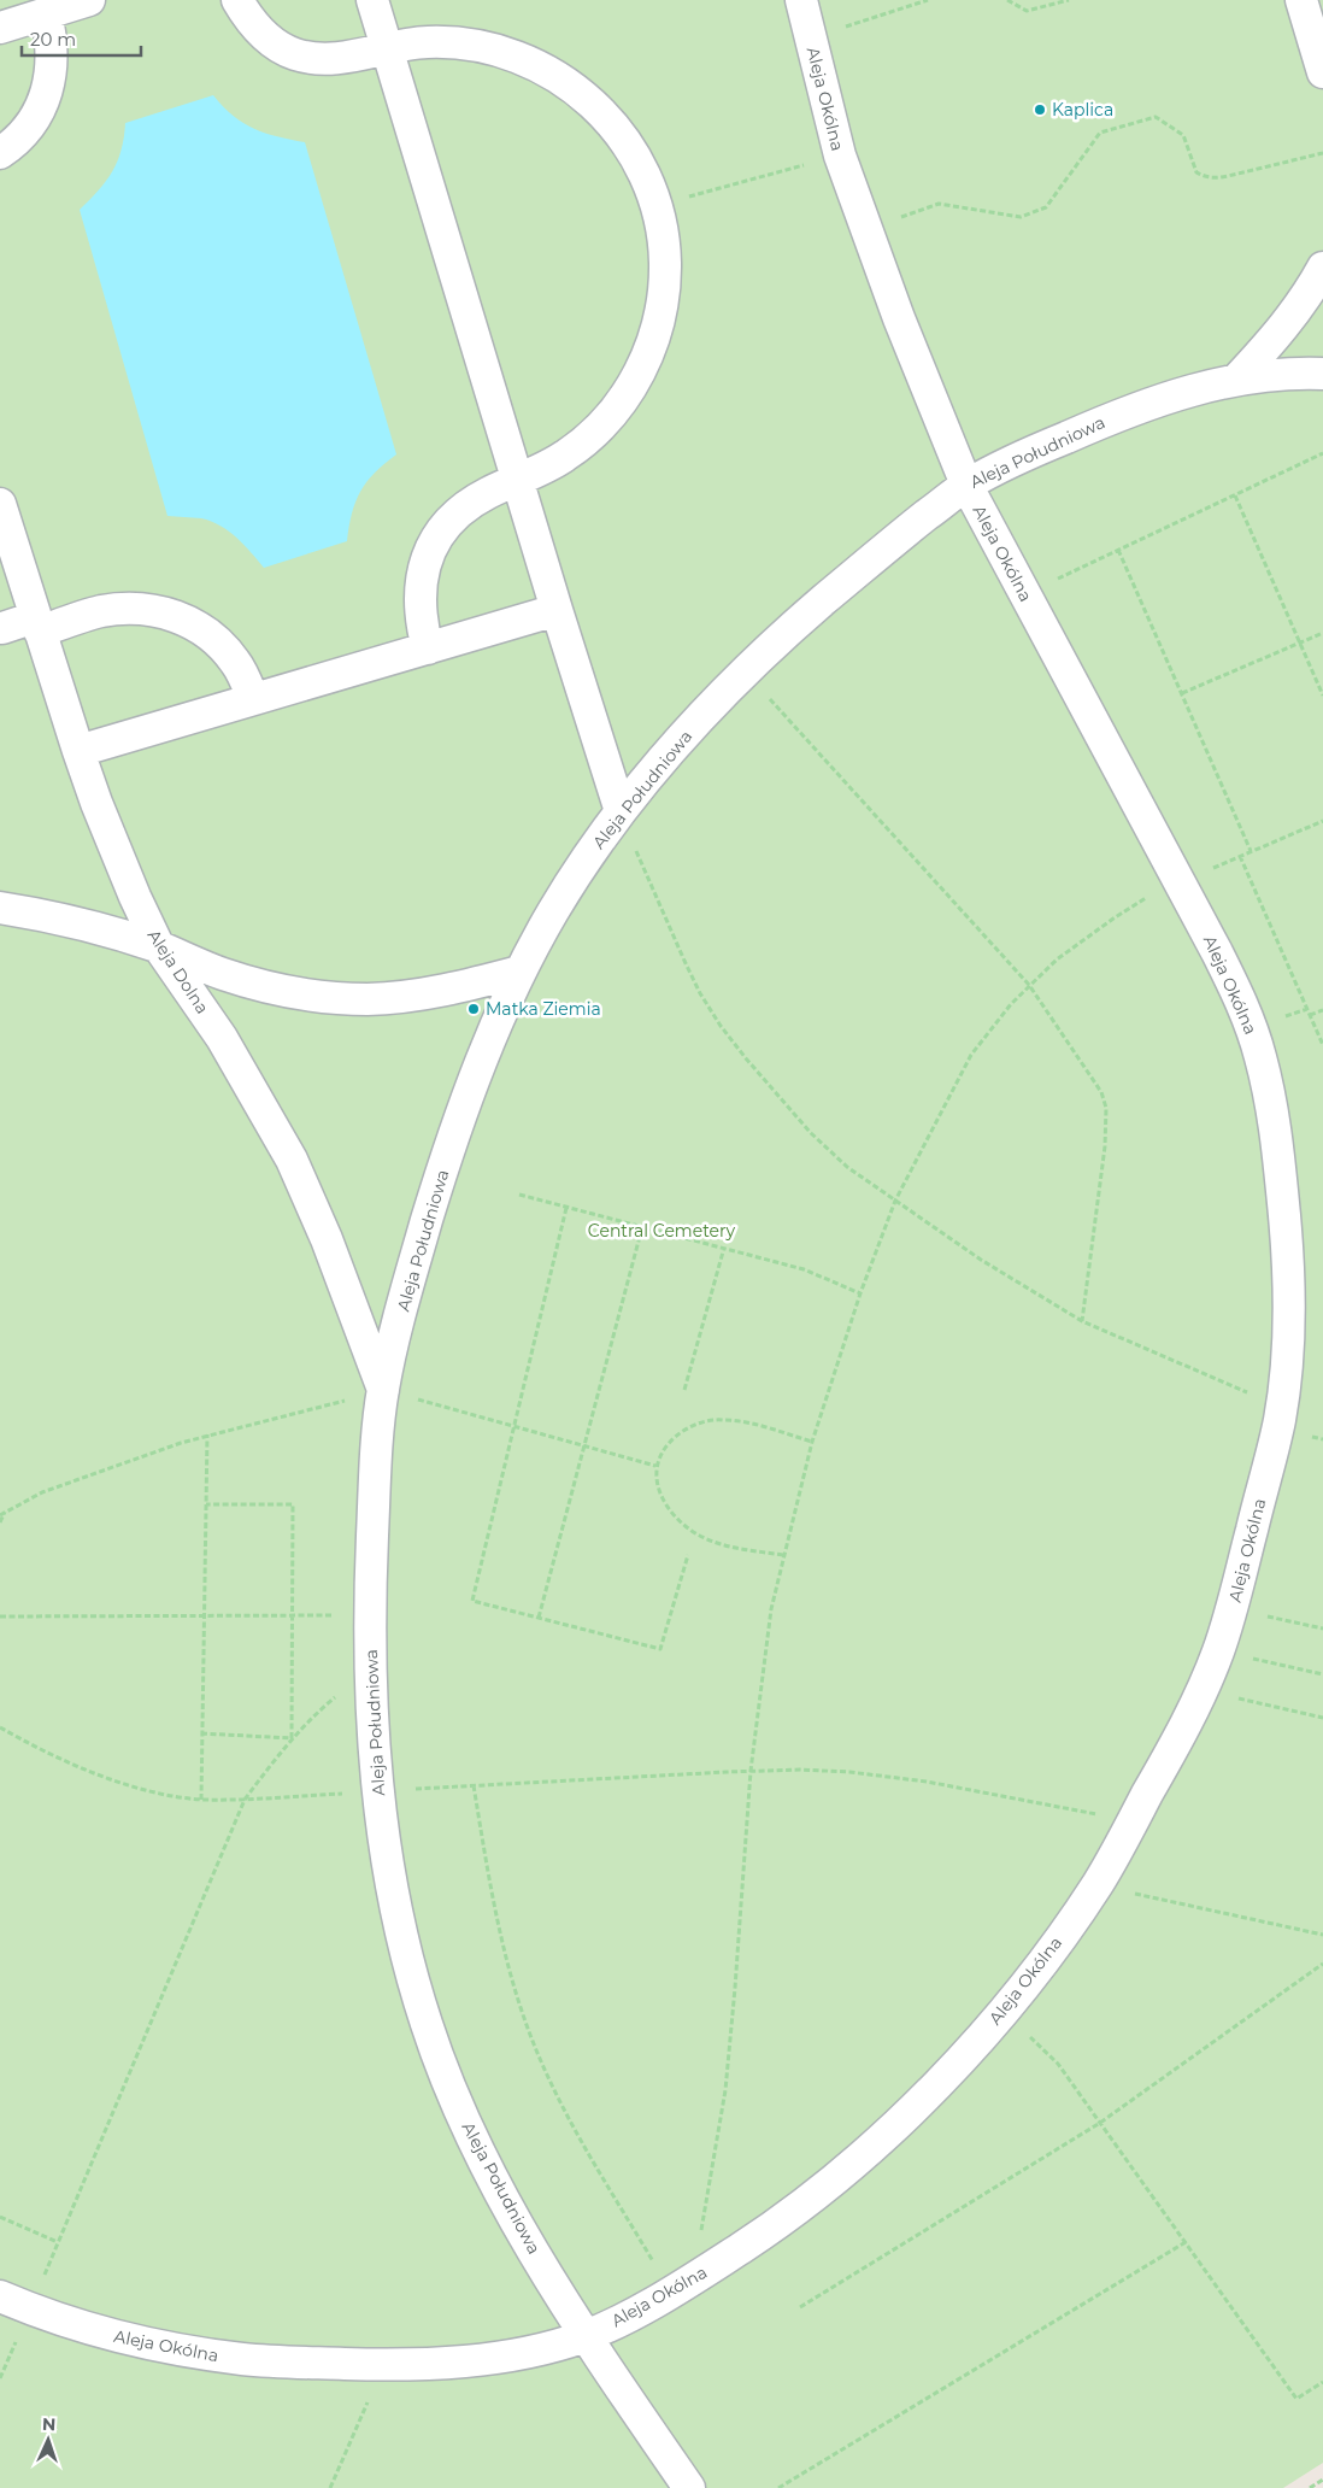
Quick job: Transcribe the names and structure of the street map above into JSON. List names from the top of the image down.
{
  "streets": {
    "street": ["Aleja Okólna", "Aleja Południowa", "Aleja Dolna"]
  },
  "crossings": [
    ["Aleja Okólna", "Aleja Południowa"],
    ["Aleja Południowa", "Aleja Dolna"]
  ],
  "parks": ["Central Cemetery"],
  "places": ["Kaplica", "Matka Ziemia"],
  "scale_bar": "20 m",
  "north": "top"
}
